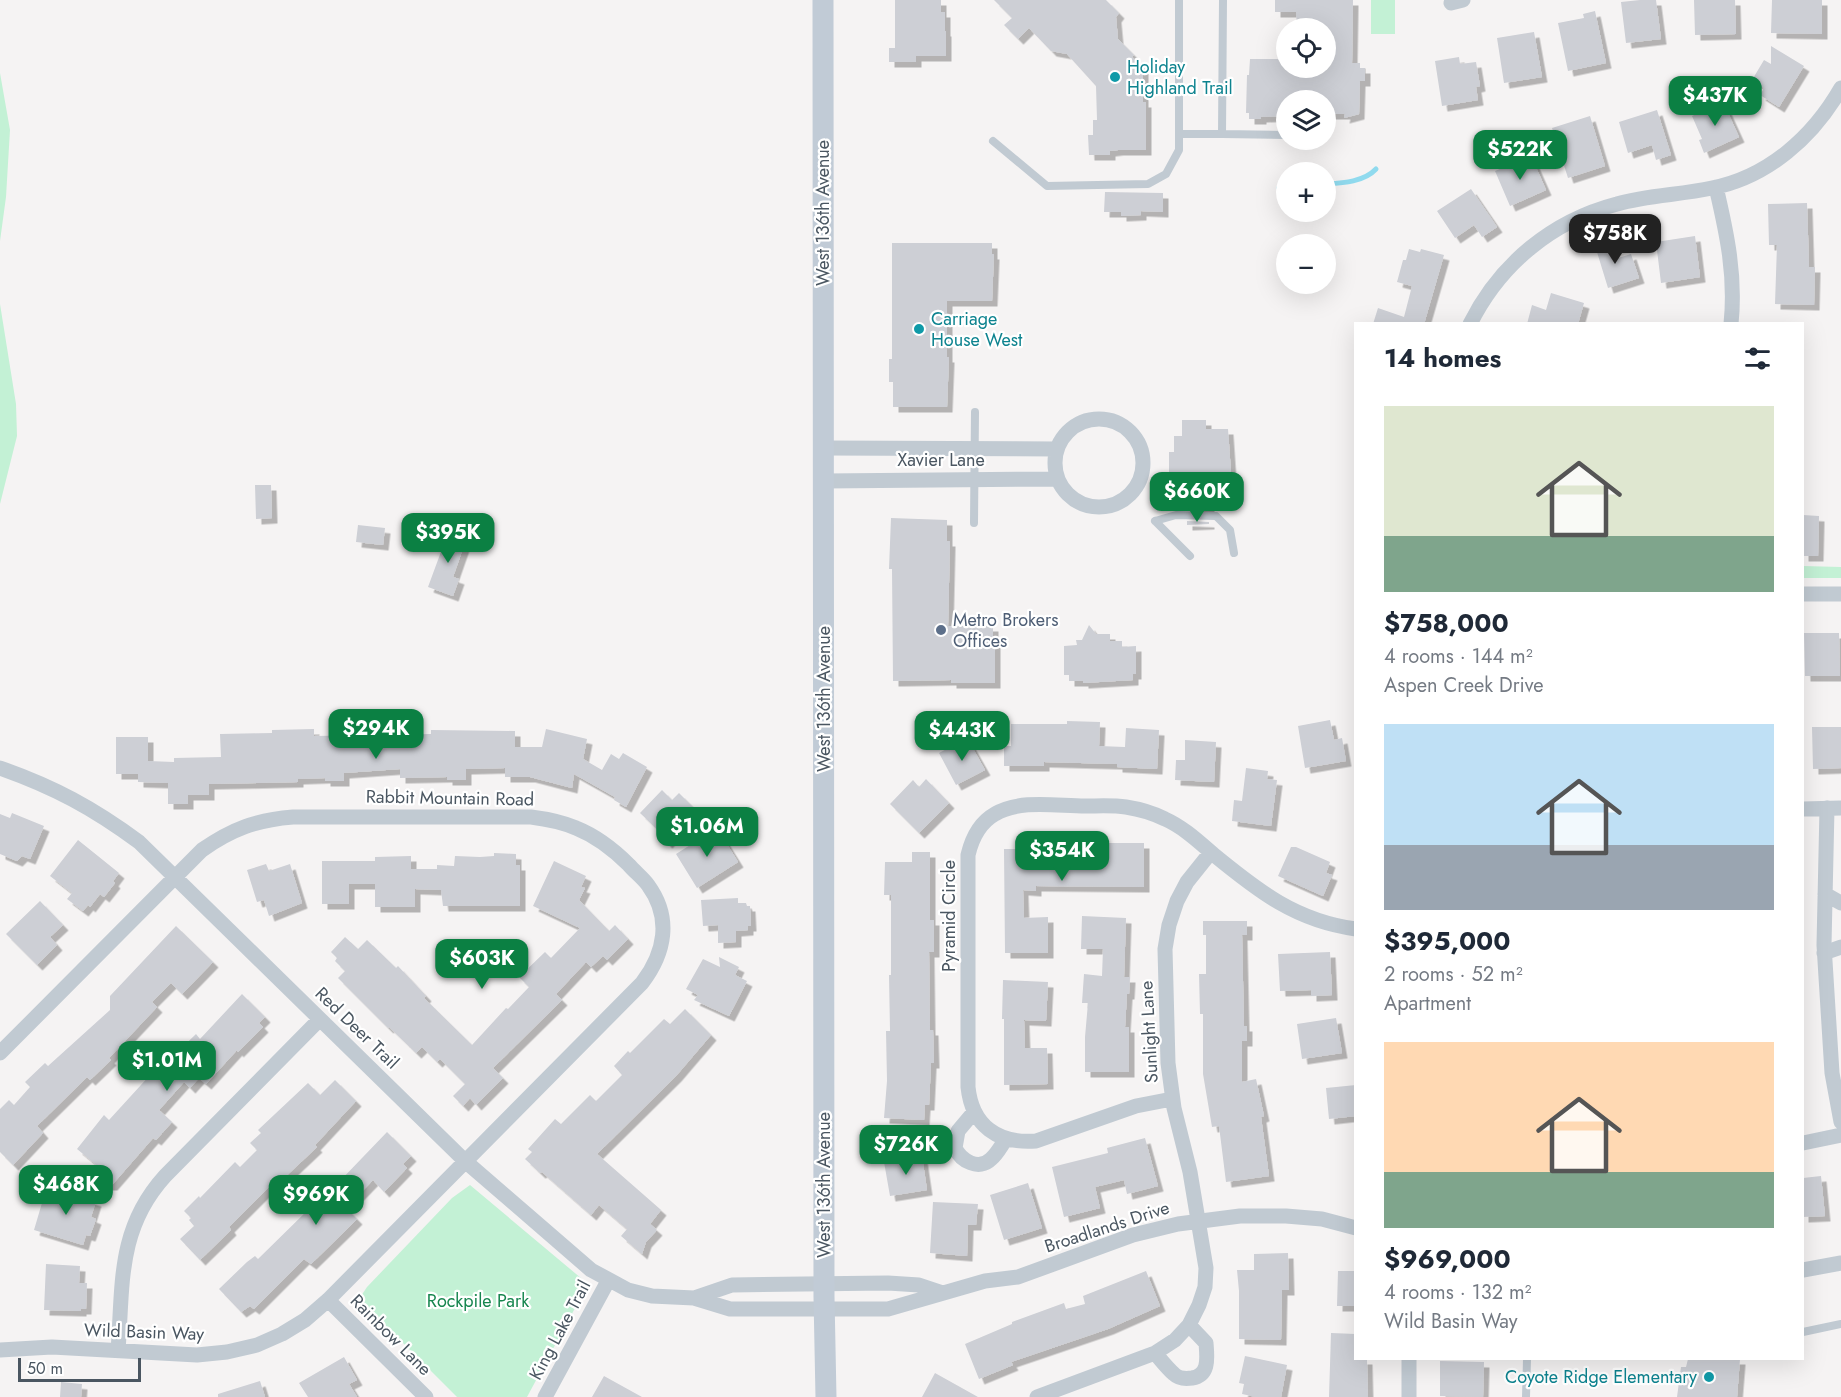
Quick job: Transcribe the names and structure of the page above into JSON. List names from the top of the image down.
{
  "streets": {
    "main road": ["West 136th Avenue"],
    "street": [
      "Xavier Lane",
      "Rabbit Mountain Road",
      "Pyramid Circle",
      "Red Deer Trail",
      "Sunlight Lane",
      "Broadlands Drive",
      "King Lake Trail",
      "Wild Basin Way",
      "Rainbow Lane"
    ]
  },
  "crossings": [
    ["West 136th Avenue", "Xavier Lane"],
    ["West 136th Avenue", "Red Deer Trail"],
    ["West 136th Avenue", "Broadlands Drive"],
    ["Rabbit Mountain Road", "Red Deer Trail"],
    ["Rabbit Mountain Road", "Wild Basin Way"],
    ["Pyramid Circle", "Sunlight Lane"],
    ["Red Deer Trail", "Broadlands Drive"],
    ["Red Deer Trail", "King Lake Trail"],
    ["Red Deer Trail", "Wild Basin Way"],
    ["Sunlight Lane", "Broadlands Drive"],
    ["Wild Basin Way", "Rainbow Lane"]
  ],
  "parks": ["Rockpile Park"],
  "places": [
    "Holiday Highland Trail",
    "Carriage House West",
    "Metro Brokers Offices",
    "Coyote Ridge Elementary"
  ],
  "scale_bar": "50 m",
  "page": {
    "map_buttons": ["+", "−"],
    "price": [
      "$437K",
      "$522K",
      "$758K",
      "$660K",
      "$395K",
      "$294K",
      "$443K",
      "$1.06M",
      "$354K",
      "$603K",
      "$1.01M",
      "$726K",
      "$468K",
      "$969K"
    ],
    "heading": "14 homes",
    "list": [
      {
        "name": "$758,000",
        "note": "4 rooms · 144 m² · Aspen Creek Drive"
      },
      {
        "name": "$395,000",
        "note": "2 rooms · 52 m² · Apartment"
      },
      {
        "name": "$969,000",
        "note": "4 rooms · 132 m² · Wild Basin Way"
      }
    ],
    "scale": "50 m"
  }
}
